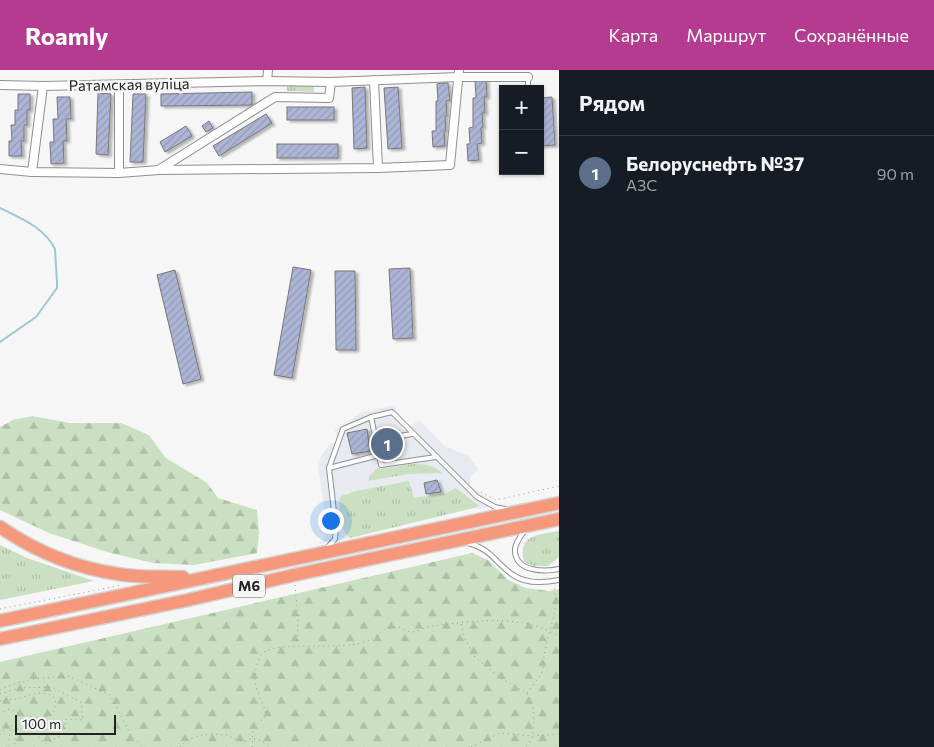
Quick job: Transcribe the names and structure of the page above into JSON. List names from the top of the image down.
{
  "streets": {
    "highway": ["М6"],
    "street": ["Ратамская вуліца"]
  },
  "scale_bar": "100 m",
  "page": {
    "header": "Roamly",
    "nav": ["Карта", "Маршрут", "Сохранённые"],
    "heading": "Рядом",
    "map_buttons": ["+", "−"],
    "list": [
      {
        "mark": "1",
        "name": "Белоруснефть №37",
        "note": "АЗС",
        "value": "90 m"
      }
    ],
    "pins": "1",
    "scale": "100 m"
  }
}
